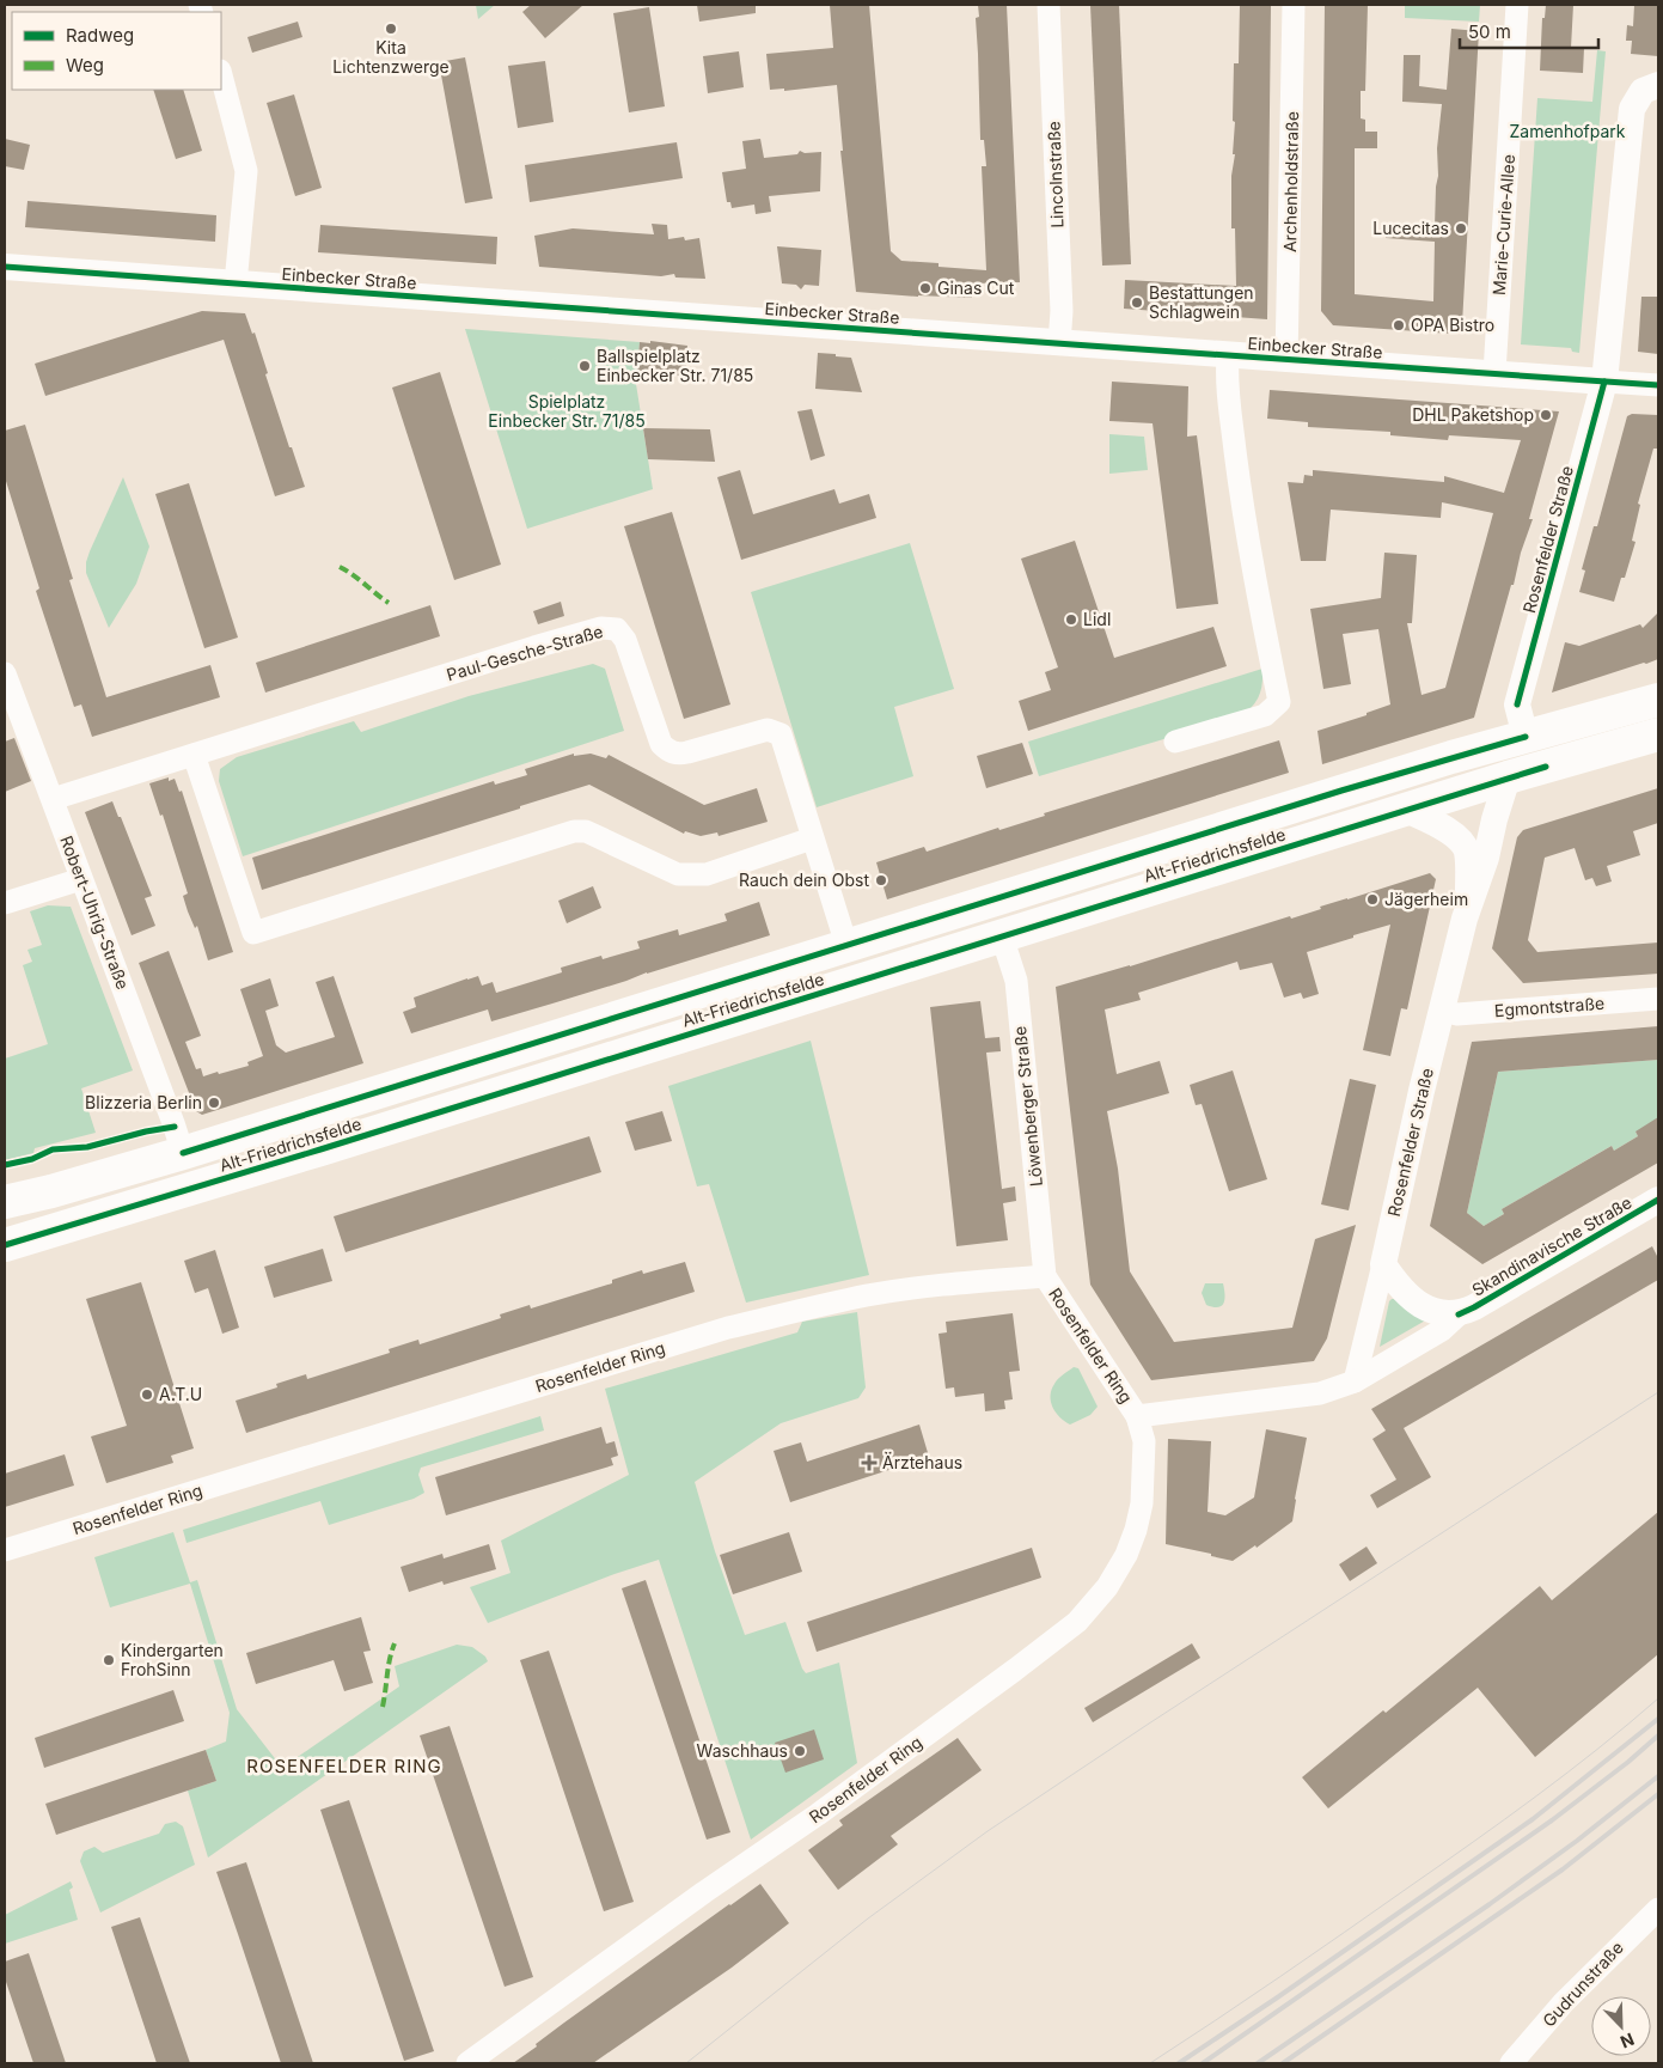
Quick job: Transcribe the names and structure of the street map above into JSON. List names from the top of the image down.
{
  "streets": {
    "main road": ["Alt-Friedrichsfelde"],
    "street": [
      "Lincolnstraße",
      "Archenholdstraße",
      "Marie-Curie-Allee",
      "Einbecker Straße",
      "Rosenfelder Straße",
      "Paul-Gesche-Straße",
      "Robert-Uhrig-Straße",
      "Egmontstraße",
      "Löwenberger Straße",
      "Skandinavische Straße",
      "Rosenfelder Ring",
      "Gudrunstraße"
    ]
  },
  "crossings": [
    ["Lincolnstraße", "Einbecker Straße"],
    ["Archenholdstraße", "Einbecker Straße"],
    ["Marie-Curie-Allee", "Einbecker Straße"],
    ["Einbecker Straße", "Rosenfelder Straße"],
    ["Rosenfelder Straße", "Alt-Friedrichsfelde"],
    ["Rosenfelder Straße", "Egmontstraße"],
    ["Rosenfelder Straße", "Skandinavische Straße"],
    ["Rosenfelder Straße", "Rosenfelder Ring"],
    ["Paul-Gesche-Straße", "Alt-Friedrichsfelde"],
    ["Paul-Gesche-Straße", "Robert-Uhrig-Straße"],
    ["Alt-Friedrichsfelde", "Robert-Uhrig-Straße"],
    ["Alt-Friedrichsfelde", "Löwenberger Straße"],
    ["Löwenberger Straße", "Rosenfelder Ring"],
    ["Skandinavische Straße", "Rosenfelder Ring"]
  ],
  "districts": ["ROSENFELDER RING"],
  "parks": ["Zamenhofpark", "Spielplatz Einbecker Str. 71/85"],
  "places": {
    "other": [
      "Kita Lichtenzwerge",
      "Lucecitas",
      "Ginas Cut",
      "Bestattungen Schlagwein",
      "OPA Bistro",
      "Ballspielplatz Einbecker Str. 71/85",
      "DHL Paketshop",
      "Lidl",
      "Rauch dein Obst",
      "Jägerheim",
      "Blizzeria Berlin",
      "A.T.U",
      "Kindergarten FrohSinn",
      "Waschhaus"
    ],
    "health": ["Ärztehaus"]
  },
  "legend": ["Radweg", "Weg"],
  "scale_bar": "50 m",
  "north": "bottom right"
}
